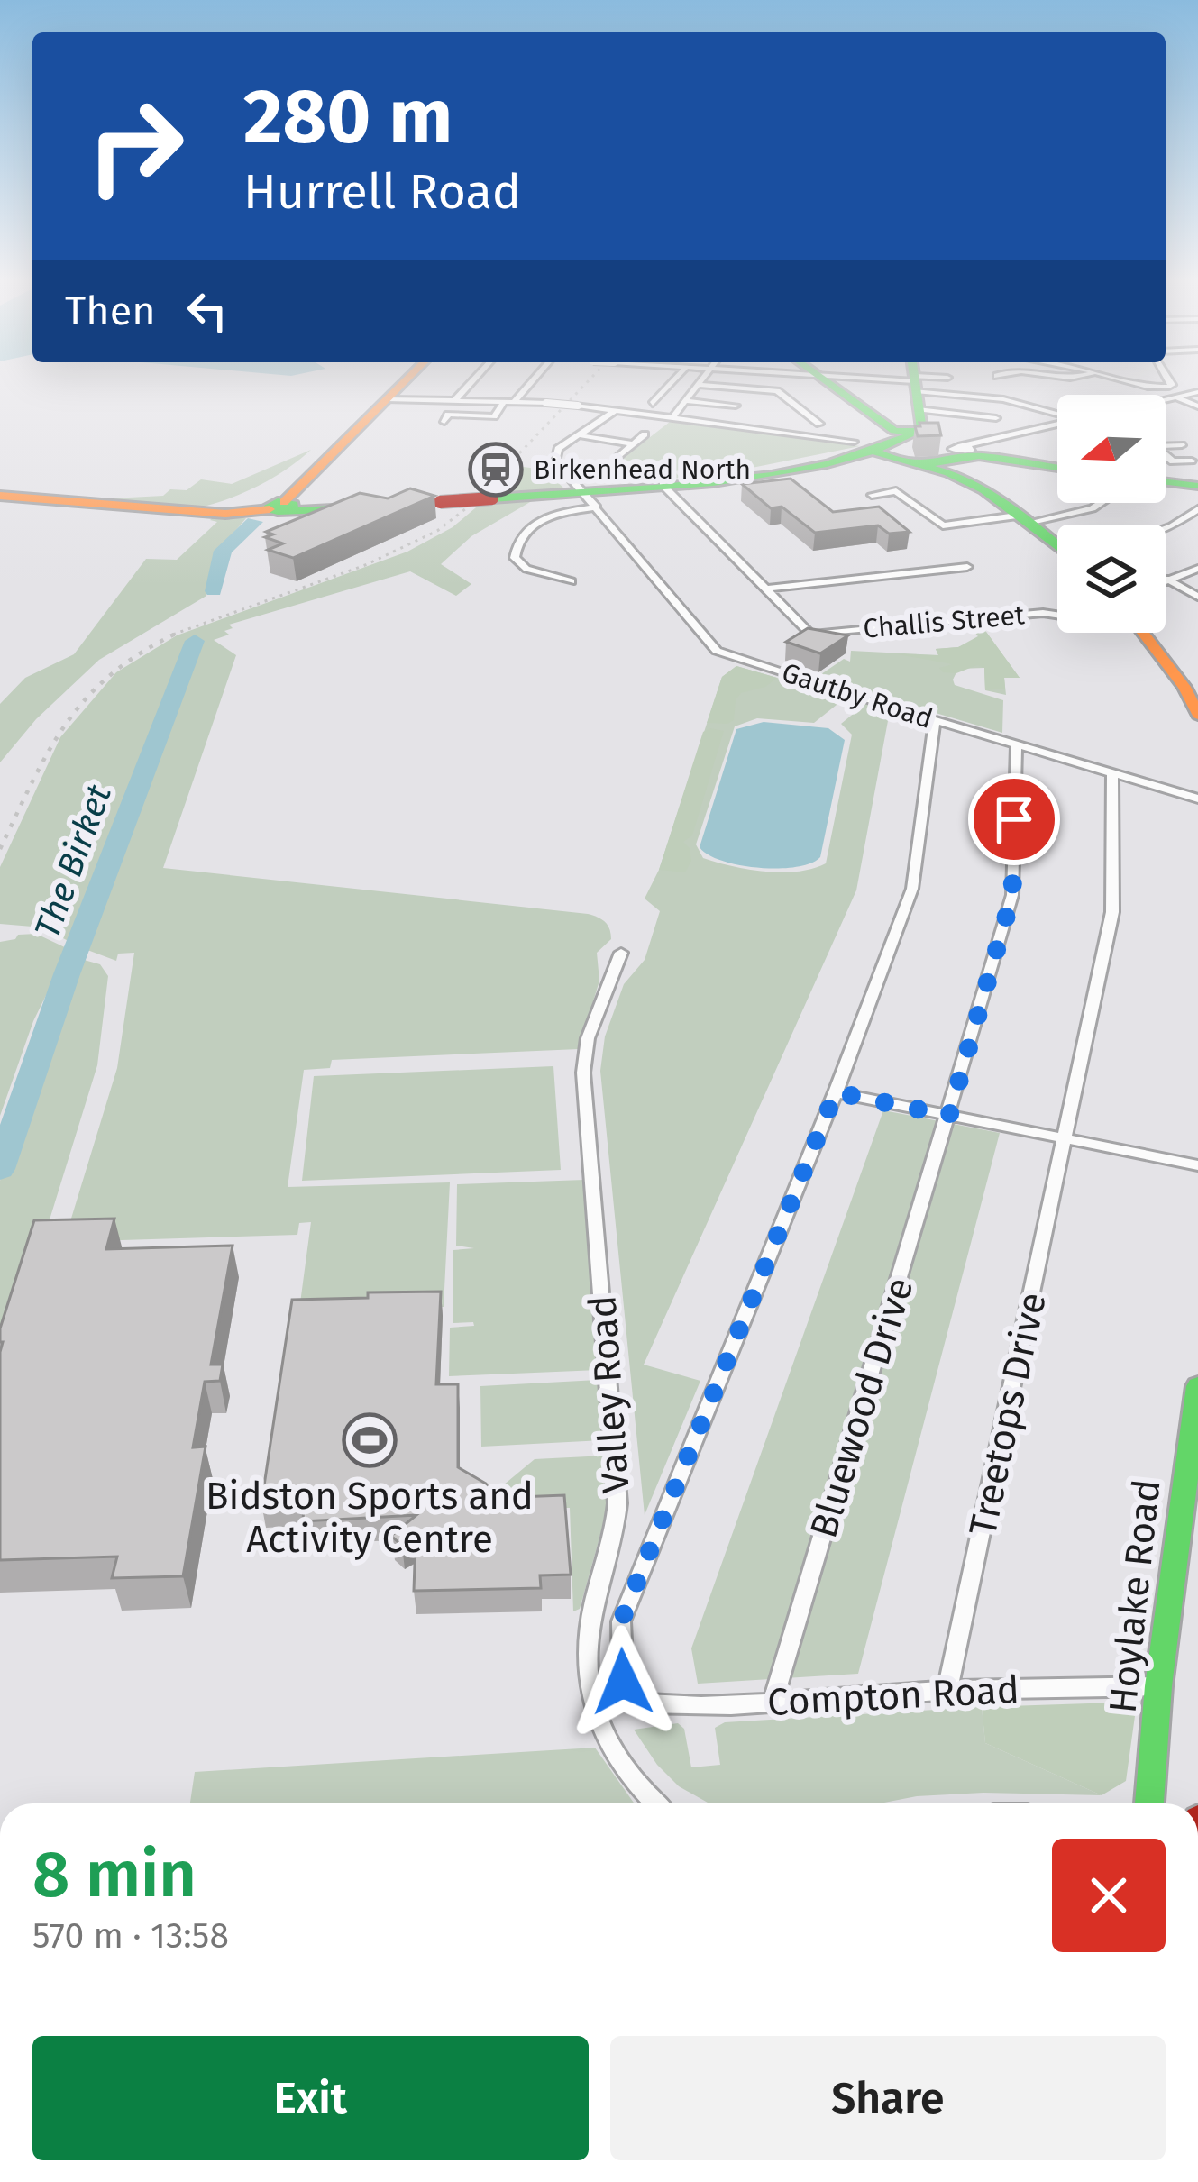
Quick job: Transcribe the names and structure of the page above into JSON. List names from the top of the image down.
{
  "streets": {
    "main road": ["Hoylake Road"],
    "street": [
      "Challis Street",
      "Gautby Road",
      "Valley Road",
      "Bluewood Drive",
      "Treetops Drive",
      "Compton Road"
    ]
  },
  "crossings": [
    ["Gautby Road", "Bluewood Drive"],
    ["Gautby Road", "Treetops Drive"],
    ["Bluewood Drive", "Compton Road"],
    ["Treetops Drive", "Compton Road"],
    ["Hoylake Road", "Compton Road"]
  ],
  "water": ["The Birket"],
  "places": {
    "station": ["Birkenhead North"],
    "sports": ["Bidston Sports and Activity Centre"]
  },
  "north": "left",
  "page": {
    "turn": ["280 m", "Hurrell Road"],
    "then": "Then",
    "heading": ["8 min", "570 m · 13:58"],
    "buttons": ["Exit", "Share"]
  }
}
